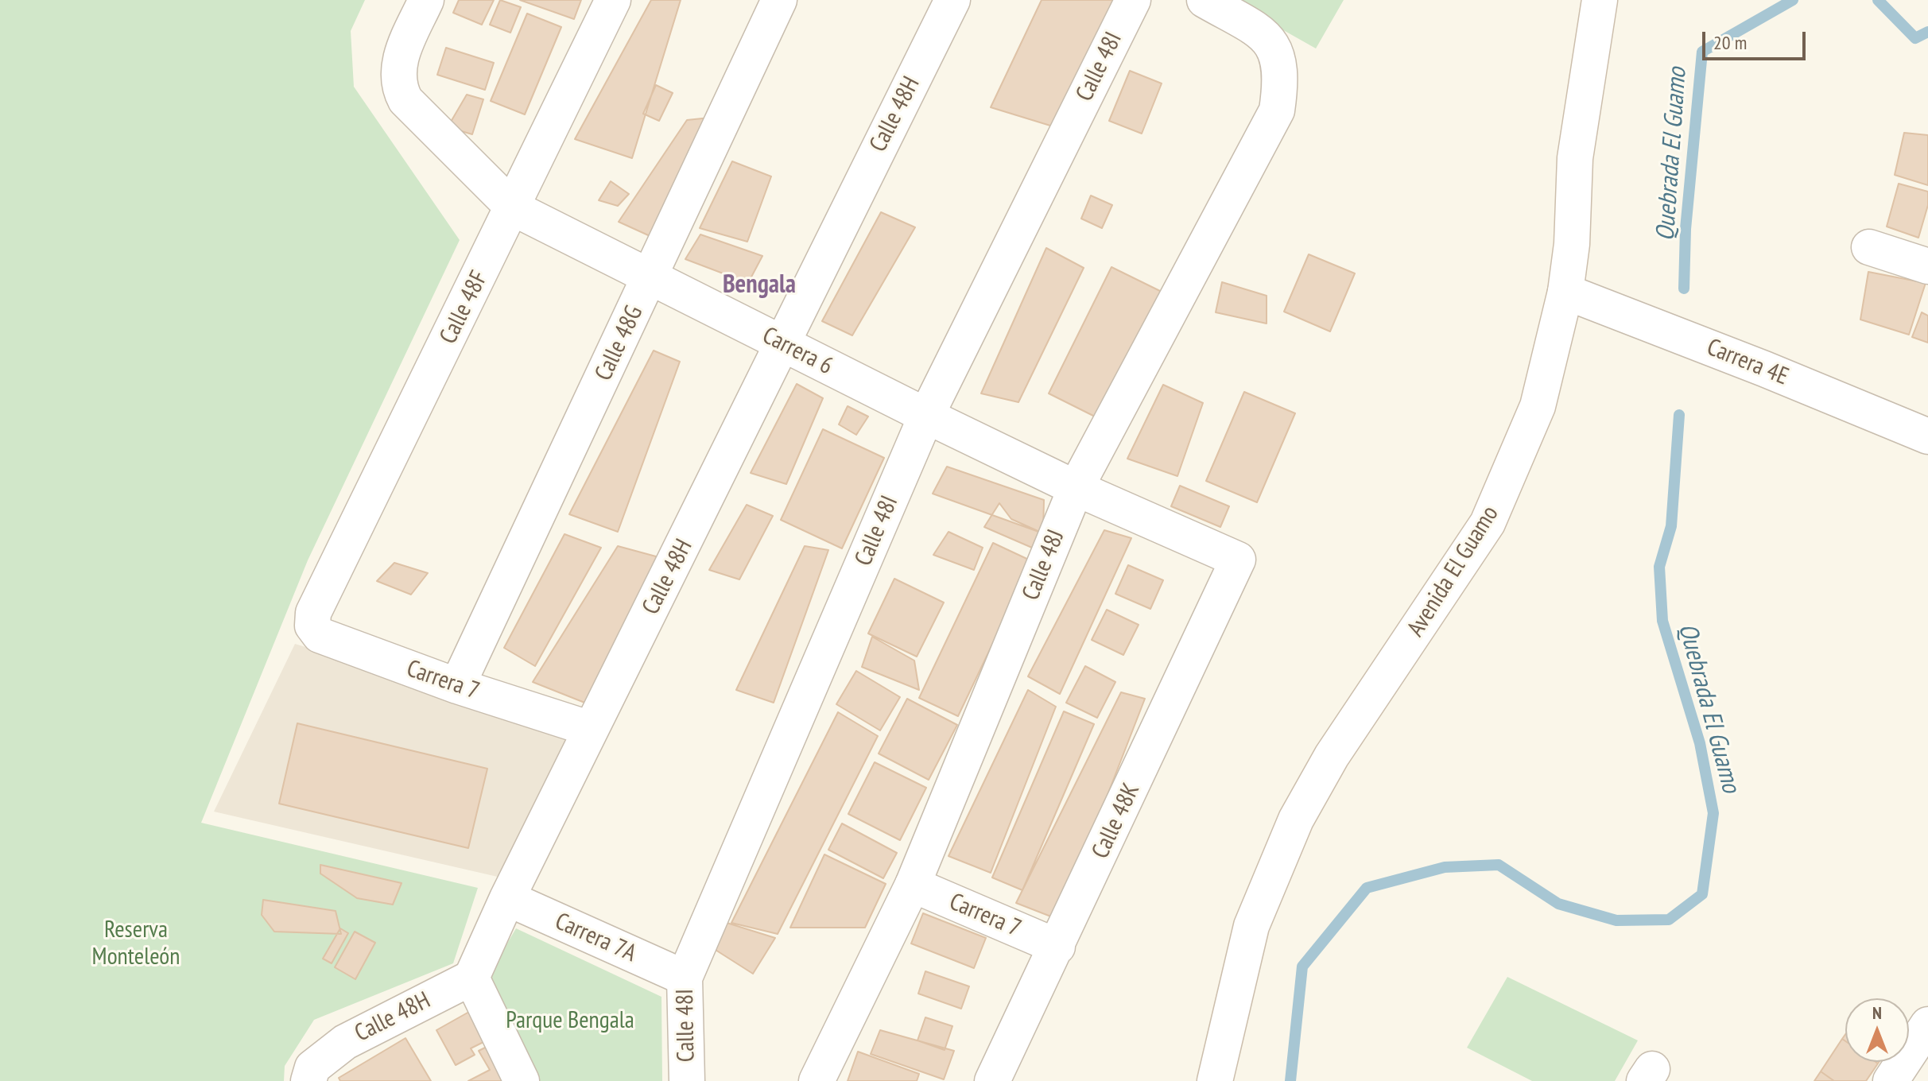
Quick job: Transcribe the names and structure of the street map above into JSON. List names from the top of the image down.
{
  "streets": {
    "street": [
      "Calle 48I",
      "Calle 48H",
      "Calle 48F",
      "Calle 48G",
      "Carrera 6",
      "Carrera 4E",
      "Calle 48J",
      "Avenida El Guamo",
      "Carrera 7",
      "Calle 48K",
      "Carrera 7A"
    ]
  },
  "crossings": [
    ["Calle 48I", "Carrera 6"],
    ["Calle 48I", "Carrera 7A"],
    ["Calle 48H", "Carrera 6"],
    ["Calle 48H", "Carrera 7"],
    ["Calle 48H", "Carrera 7A"],
    ["Calle 48F", "Carrera 6"],
    ["Calle 48F", "Carrera 7"],
    ["Calle 48G", "Carrera 6"],
    ["Calle 48G", "Carrera 7"],
    ["Carrera 6", "Calle 48J"],
    ["Carrera 6", "Calle 48K"],
    ["Carrera 4E", "Avenida El Guamo"],
    ["Calle 48J", "Carrera 7"],
    ["Carrera 7", "Calle 48K"]
  ],
  "districts": ["Bengala"],
  "water": ["Quebrada El Guamo"],
  "parks": ["Reserva Monteleón", "Parque Bengala"],
  "scale_bar": "20 m",
  "north": "top"
}
